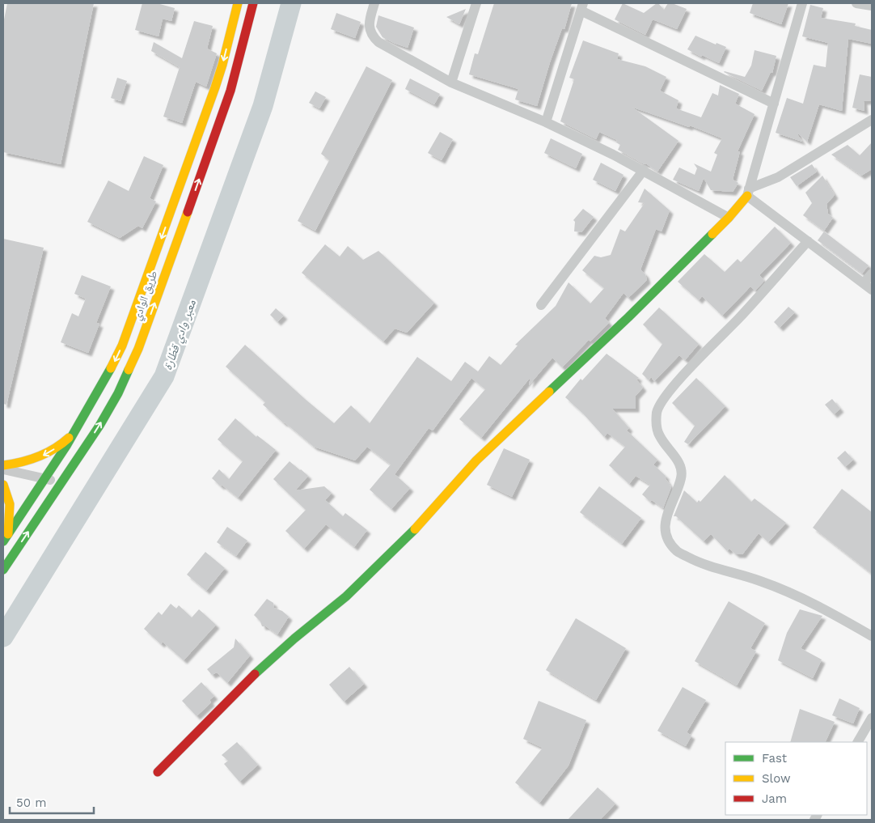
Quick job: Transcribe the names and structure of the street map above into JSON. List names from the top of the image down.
{
  "streets": {
    "main road": ["طريق الوادي"]
  },
  "water": ["معبر وادي قطّارة"],
  "legend": ["Fast", "Slow", "Jam"],
  "scale_bar": "50 m"
}
